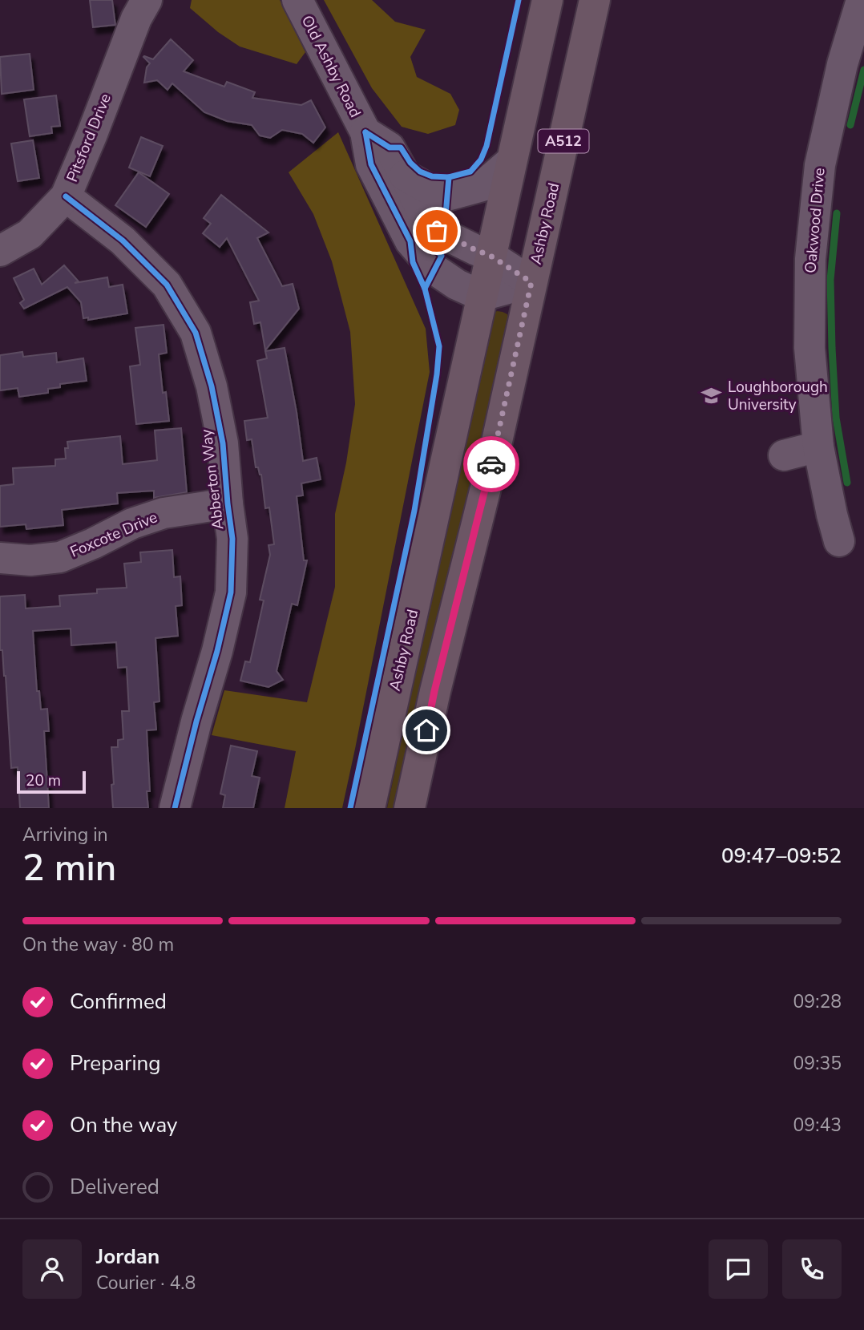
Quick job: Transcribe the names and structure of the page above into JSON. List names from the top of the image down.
{
  "streets": {
    "main road": ["A512", "Ashby Road"],
    "street": [
      "Old Ashby Road",
      "Pitsford Drive",
      "Oakwood Drive",
      "Abberton Way",
      "Foxcote Drive"
    ]
  },
  "crossings": [
    ["Old Ashby Road", "Ashby Road"],
    ["Pitsford Drive", "Abberton Way"],
    ["Abberton Way", "Foxcote Drive"]
  ],
  "places": {
    "school or university": ["Loughborough University"]
  },
  "scale_bar": "20 m",
  "page": {
    "scale": "20 m",
    "heading": ["2 min", "Arriving in", "09:47–09:52"],
    "panel": ["Jordan", "Courier · 4.8"],
    "bar": "On the way · 80 m",
    "list": [
      ["Confirmed", "09:28"],
      ["Preparing", "09:35"],
      ["On the way", "09:43"],
      "Delivered"
    ]
  }
}
